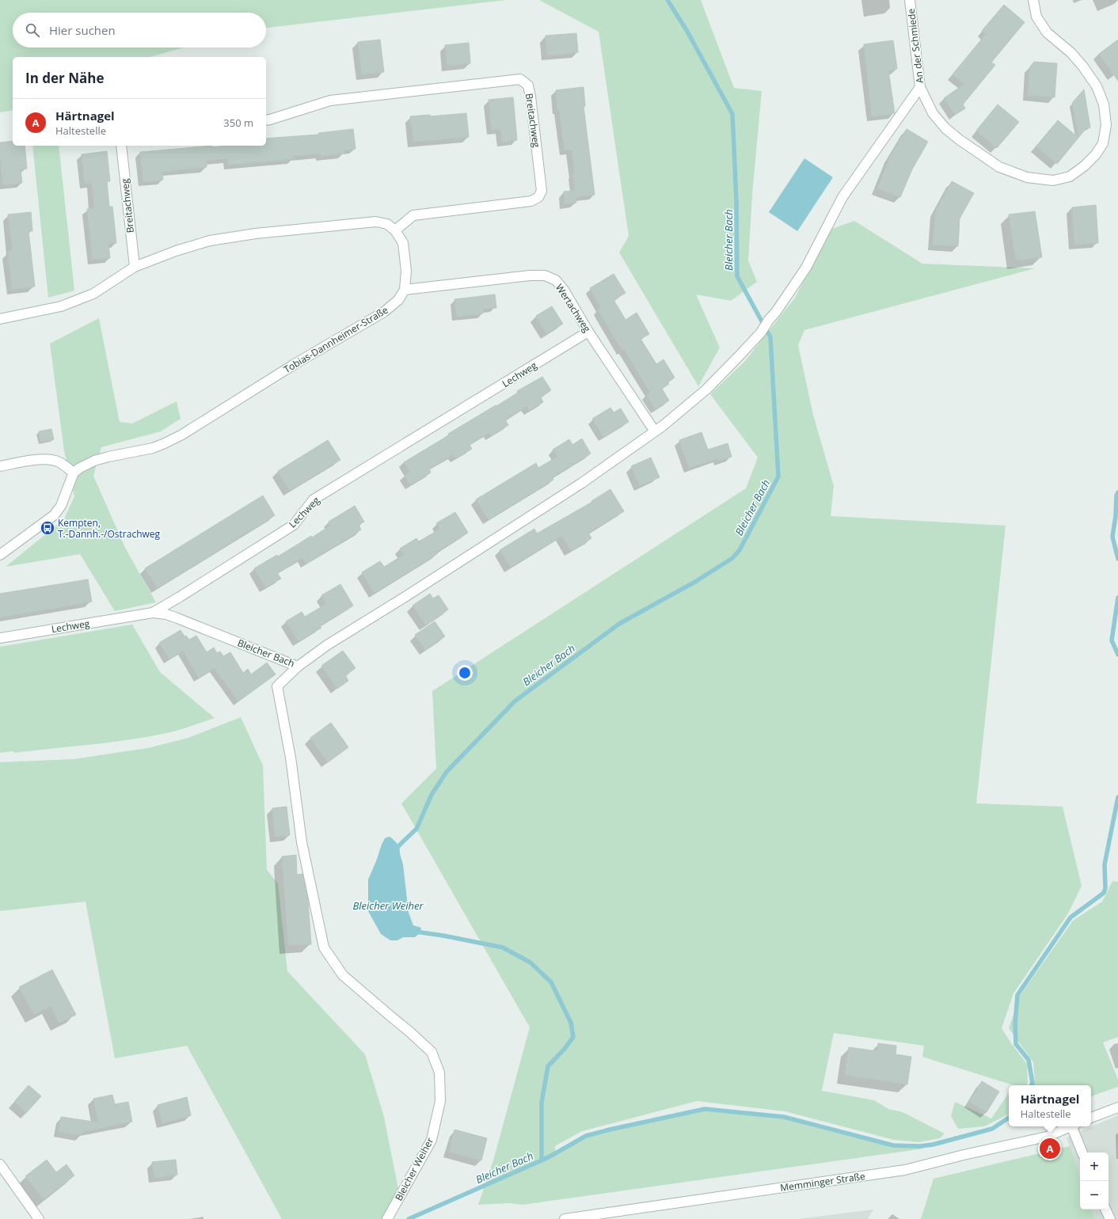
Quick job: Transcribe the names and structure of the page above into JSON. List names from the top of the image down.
{
  "streets": {
    "street": [
      "An der Schmiede",
      "Breitachweg",
      "Wertachweg",
      "Tobias-Dannheimer-Straße",
      "Lechweg",
      "Bleicher Bach",
      "Bleicher Weiher",
      "Memminger Straße"
    ]
  },
  "crossings": [
    ["An der Schmiede", "Bleicher Bach"],
    ["Breitachweg", "Tobias-Dannheimer-Straße"],
    ["Wertachweg", "Tobias-Dannheimer-Straße"],
    ["Wertachweg", "Lechweg"],
    ["Wertachweg", "Bleicher Bach"],
    ["Lechweg", "Bleicher Bach"],
    ["Bleicher Bach", "Bleicher Weiher"]
  ],
  "water": ["Bleicher Bach", "Bleicher Weiher"],
  "places": {
    "bus stop": ["Kempten, T.-Dannh.-/Ostrachweg"]
  },
  "page": {
    "search": "Hier suchen",
    "heading": "In der Nähe",
    "list": [
      {
        "mark": "A",
        "name": "Härtnagel",
        "note": "Haltestelle",
        "value": "350 m"
      }
    ],
    "popup": ["Härtnagel", "Haltestelle"],
    "pins": "A",
    "map_buttons": ["+", "−"]
  }
}
